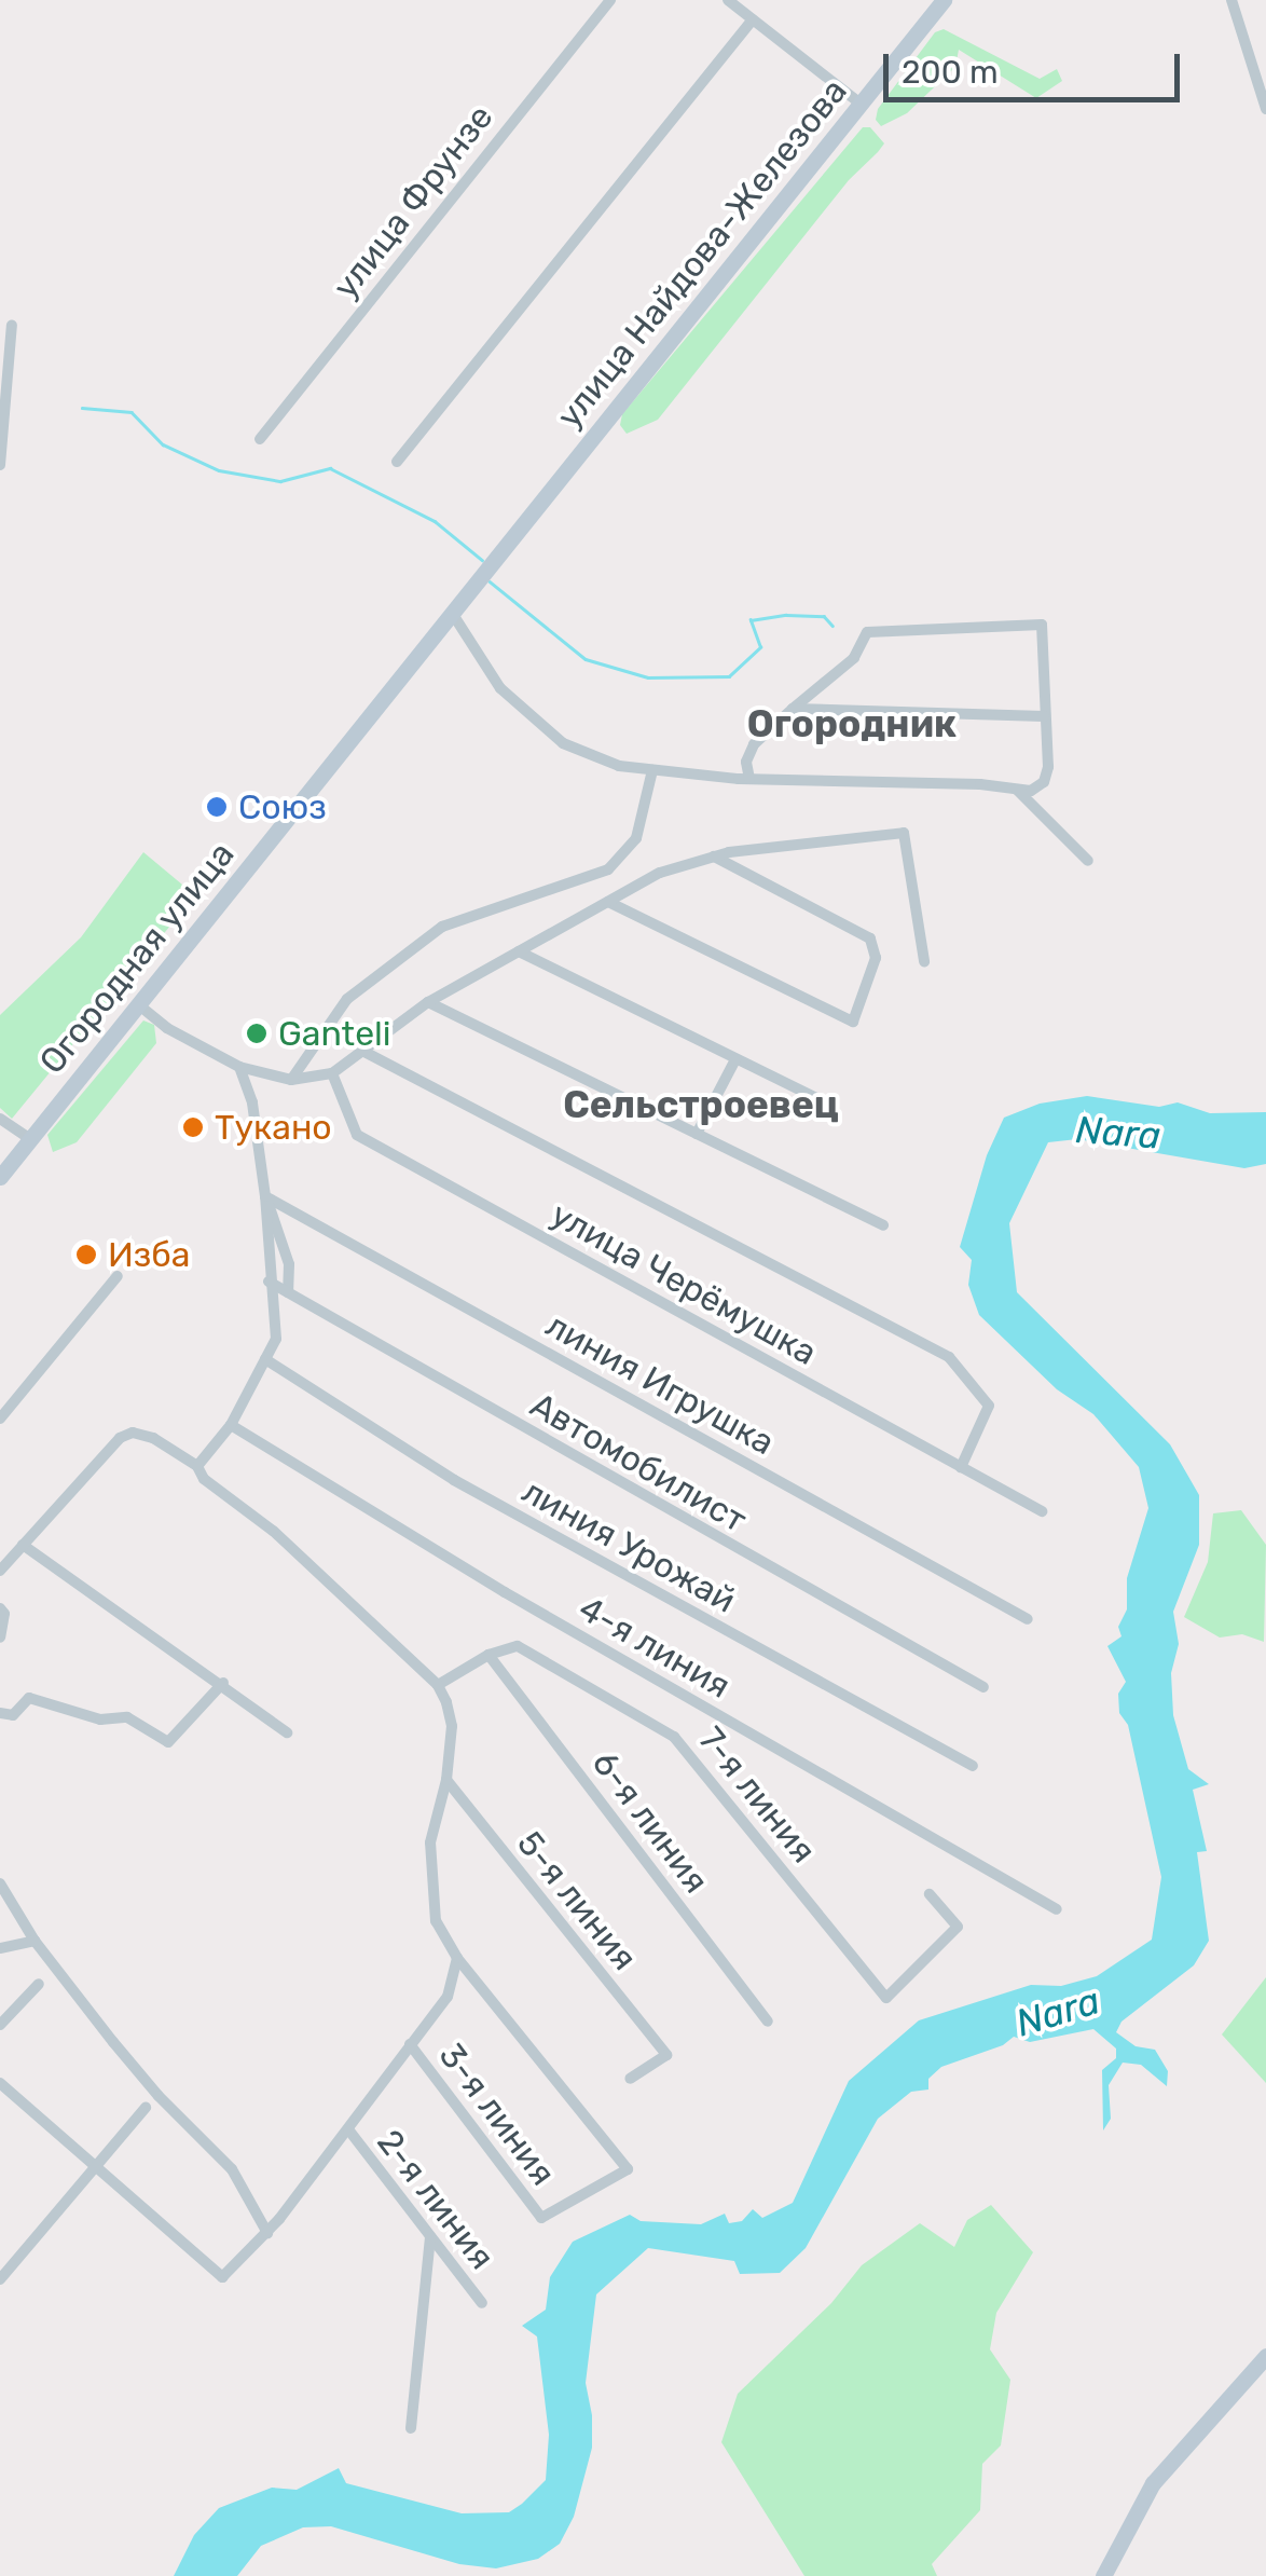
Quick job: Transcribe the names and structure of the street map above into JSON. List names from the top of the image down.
{
  "streets": {
    "main road": ["улица Найдова-Железова", "Огородная улица"],
    "street": [
      "улица Фрунзе",
      "улица Черёмушка",
      "линия Игрушка",
      "Автомобилист",
      "линия Урожай",
      "4-я линия",
      "7-я линия",
      "6-я линия",
      "5-я линия",
      "3-я линия",
      "2-я линия"
    ]
  },
  "crossings": [
    ["улица Найдова-Железова", "Огородная улица"],
    ["7-я линия", "6-я линия"]
  ],
  "districts": ["Огородник", "Сельстроевец"],
  "water": ["Nara"],
  "places": [
    "Союз",
    "Ganteli",
    "Тукано",
    "Изба"
  ],
  "scale_bar": "200 m"
}
